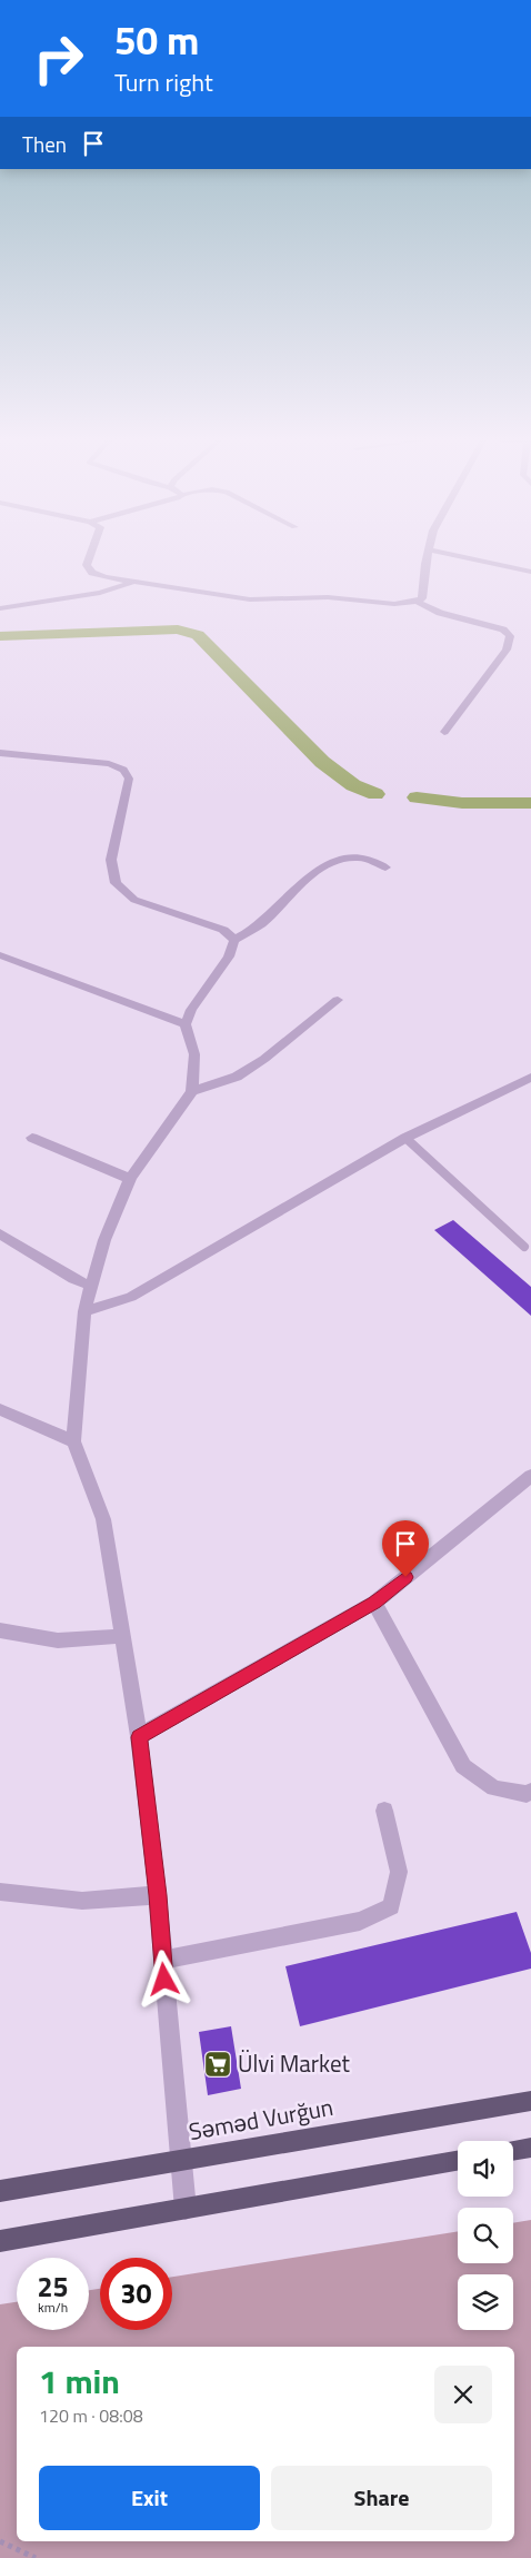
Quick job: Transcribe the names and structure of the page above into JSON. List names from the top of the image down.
{
  "streets": {
    "main road": ["Səməd Vurğun"]
  },
  "places": {
    "supermarket": ["Ülvi Market"]
  },
  "page": {
    "turn": ["50 m", "Turn right"],
    "then": "Then",
    "speed": "25 km/h",
    "limit": "30",
    "heading": ["1 min", "120 m · 08:08"],
    "buttons": ["Exit", "Share"]
  }
}
